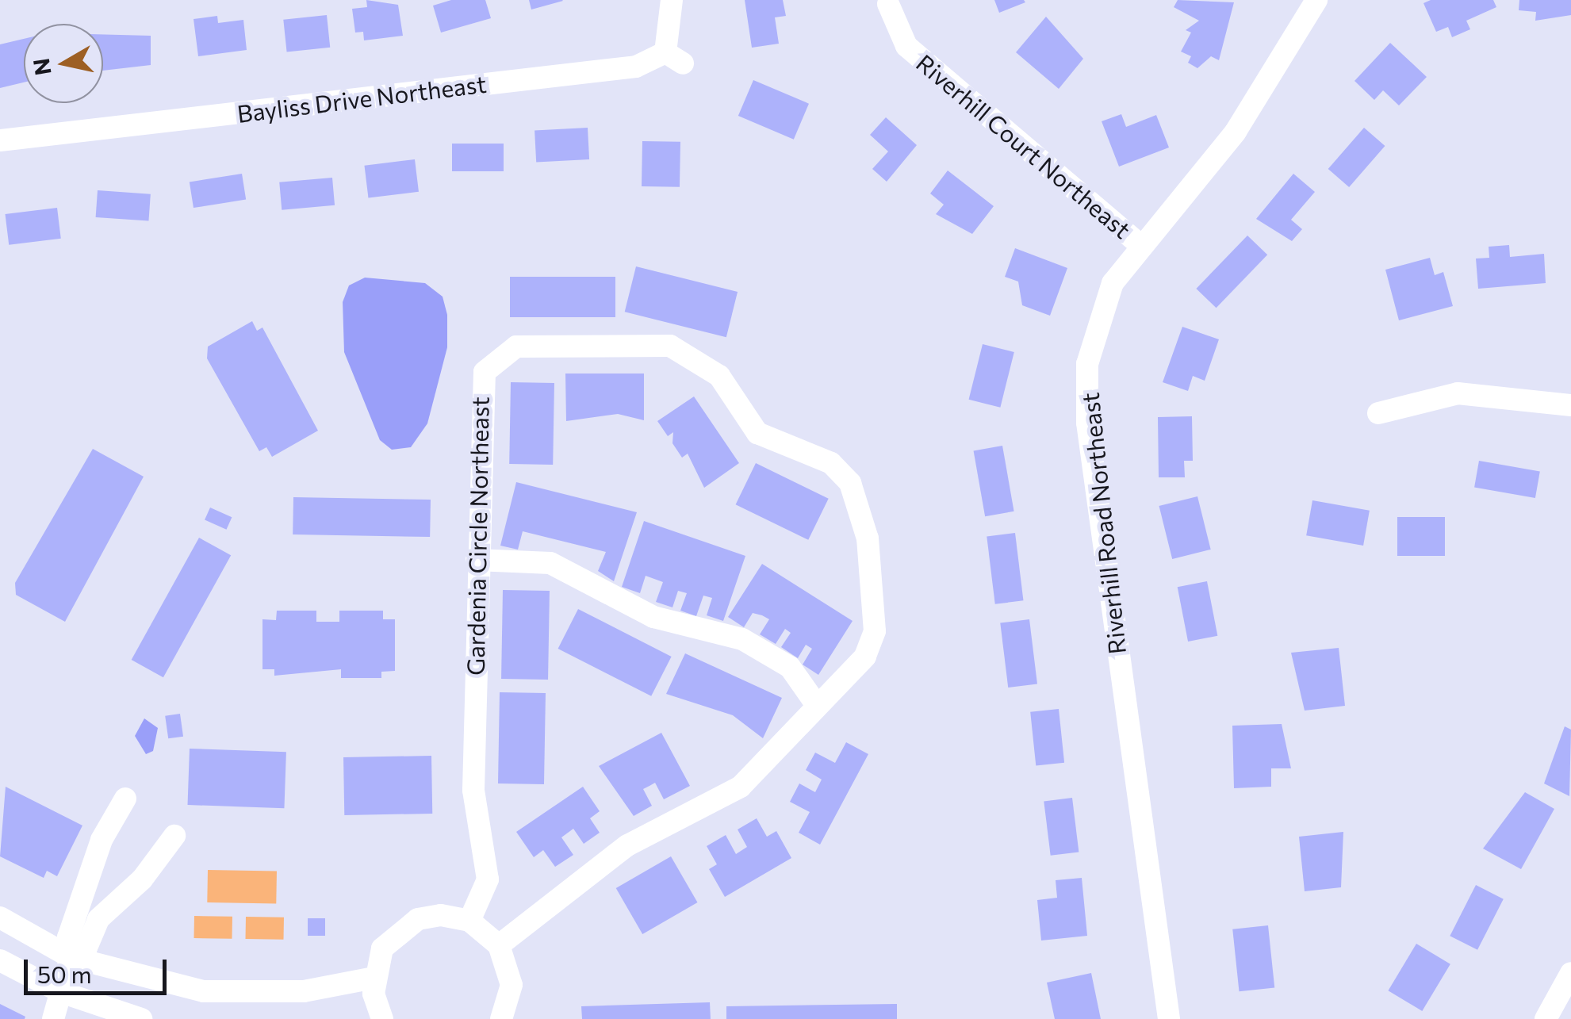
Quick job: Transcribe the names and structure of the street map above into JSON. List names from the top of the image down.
{
  "streets": {
    "street": [
      "Bayliss Drive Northeast",
      "Riverhill Court Northeast",
      "Riverhill Road Northeast",
      "Gardenia Circle Northeast"
    ]
  },
  "crossings": [
    ["Riverhill Court Northeast", "Riverhill Road Northeast"]
  ],
  "scale_bar": "50 m",
  "north": "left"
}
